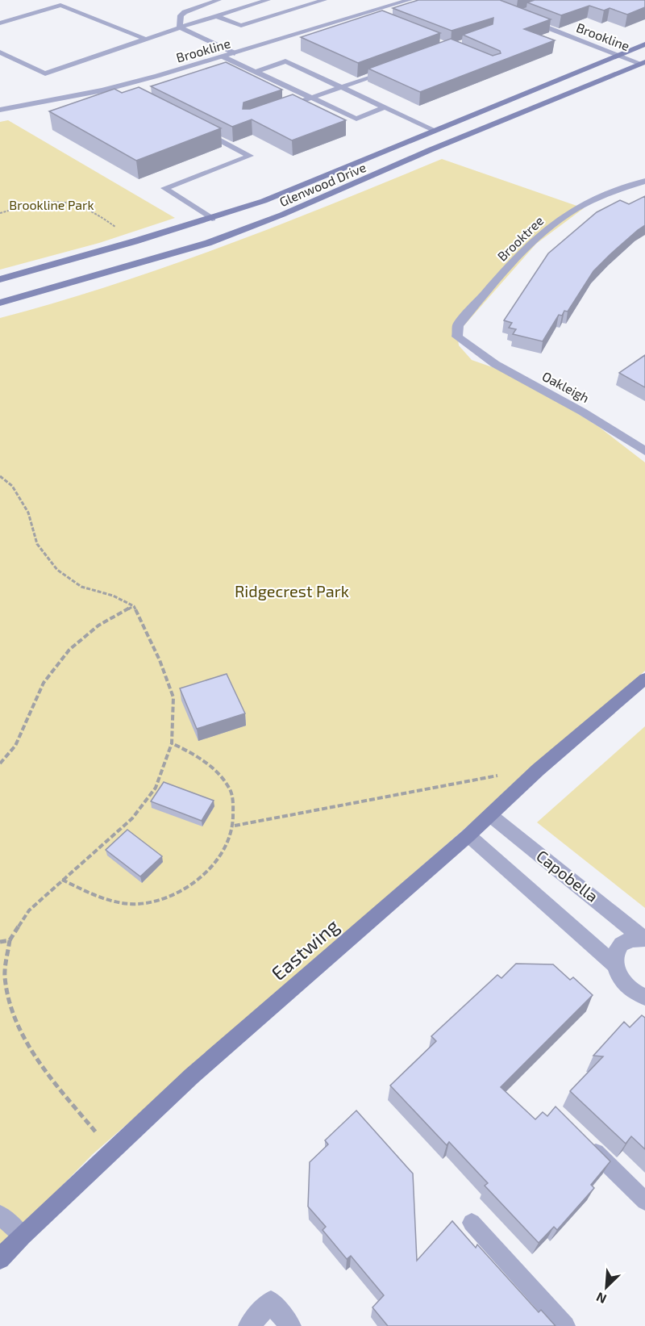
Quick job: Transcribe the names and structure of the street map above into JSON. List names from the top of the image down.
{
  "streets": {
    "main road": ["Glenwood Drive", "Eastwing"],
    "street": [
      "Brookline",
      "Brooktree",
      "Oakleigh",
      "Capobella"
    ]
  },
  "crossings": [
    ["Brookline", "Glenwood Drive"],
    ["Brooktree", "Oakleigh"],
    ["Capobella", "Eastwing"]
  ],
  "parks": ["Brookline Park", "Ridgecrest Park"],
  "north": "bottom left"
}
